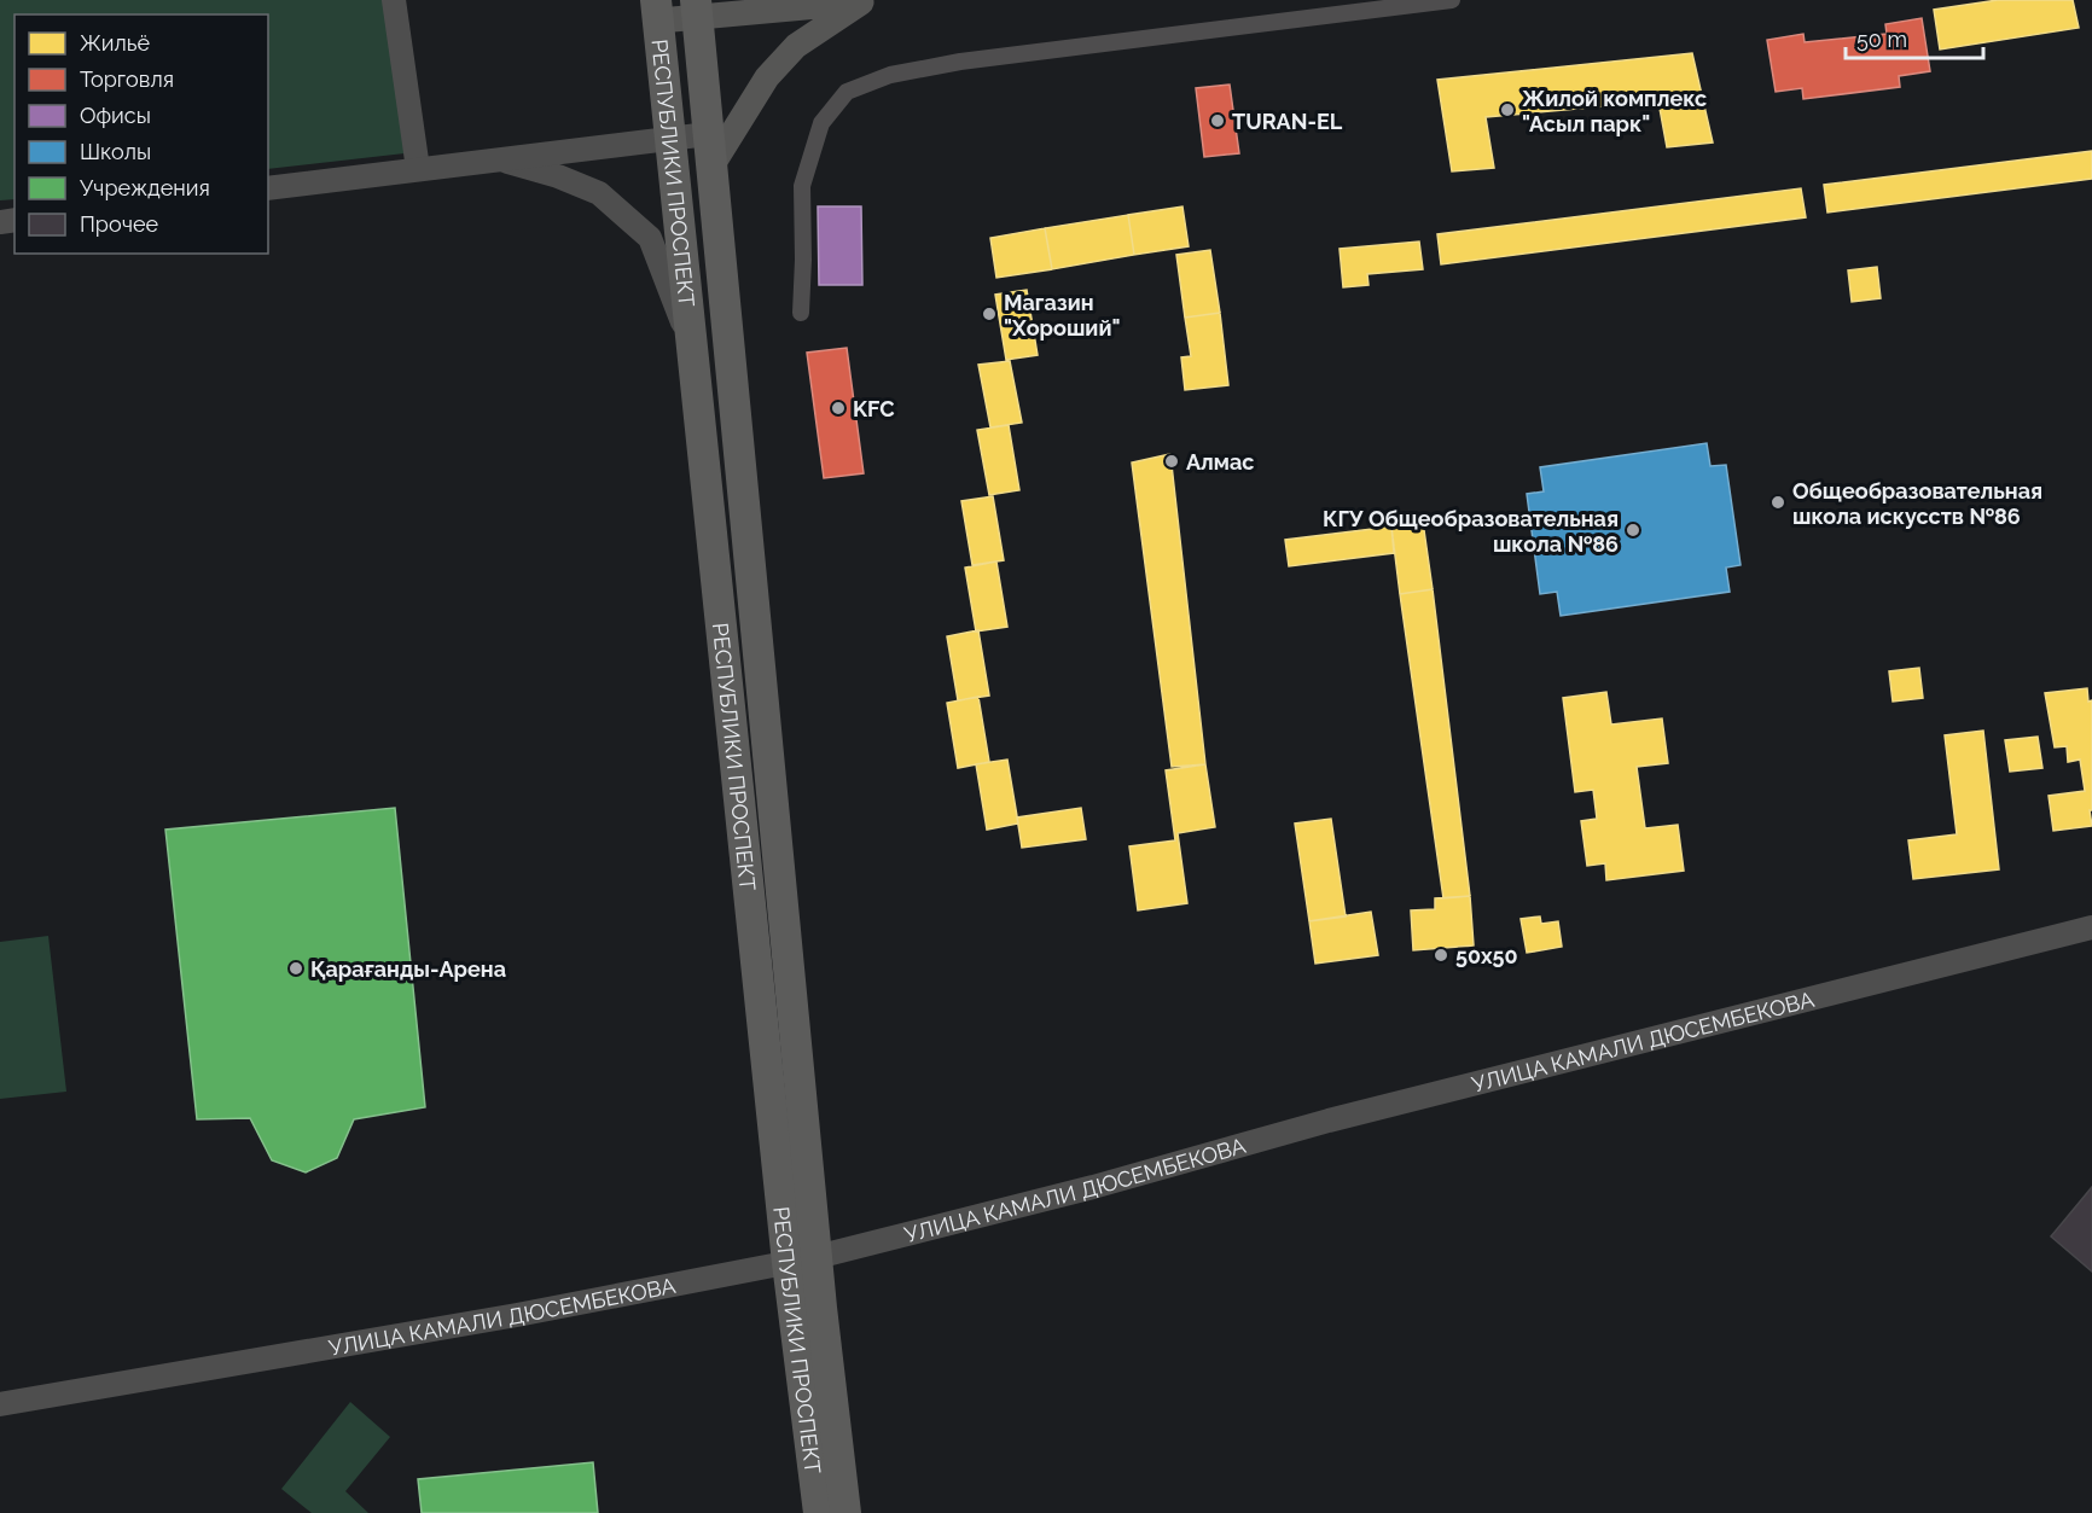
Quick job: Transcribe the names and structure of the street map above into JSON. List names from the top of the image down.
{
  "streets": {
    "highway": ["РЕСПУБЛИКИ ПРОСПЕКТ"],
    "main road": ["УЛИЦА КАМАЛИ ДЮСЕМБЕКОВА"]
  },
  "crossings": [
    ["РЕСПУБЛИКИ ПРОСПЕКТ", "УЛИЦА КАМАЛИ ДЮСЕМБЕКОВА"]
  ],
  "places": [
    "Жилой комплекс \"Асыл парк\"",
    "TURAN-EL",
    "Магазин \"Хороший\"",
    "KFC",
    "Алмас",
    "Общеобразовательная школа искусств №86",
    "КГУ Общеобразовательная школа №86",
    "50х50",
    "Қарағанды-Арена"
  ],
  "legend": [
    "Жильё",
    "Торговля",
    "Офисы",
    "Школы",
    "Учреждения",
    "Прочее"
  ],
  "scale_bar": "50 m"
}
